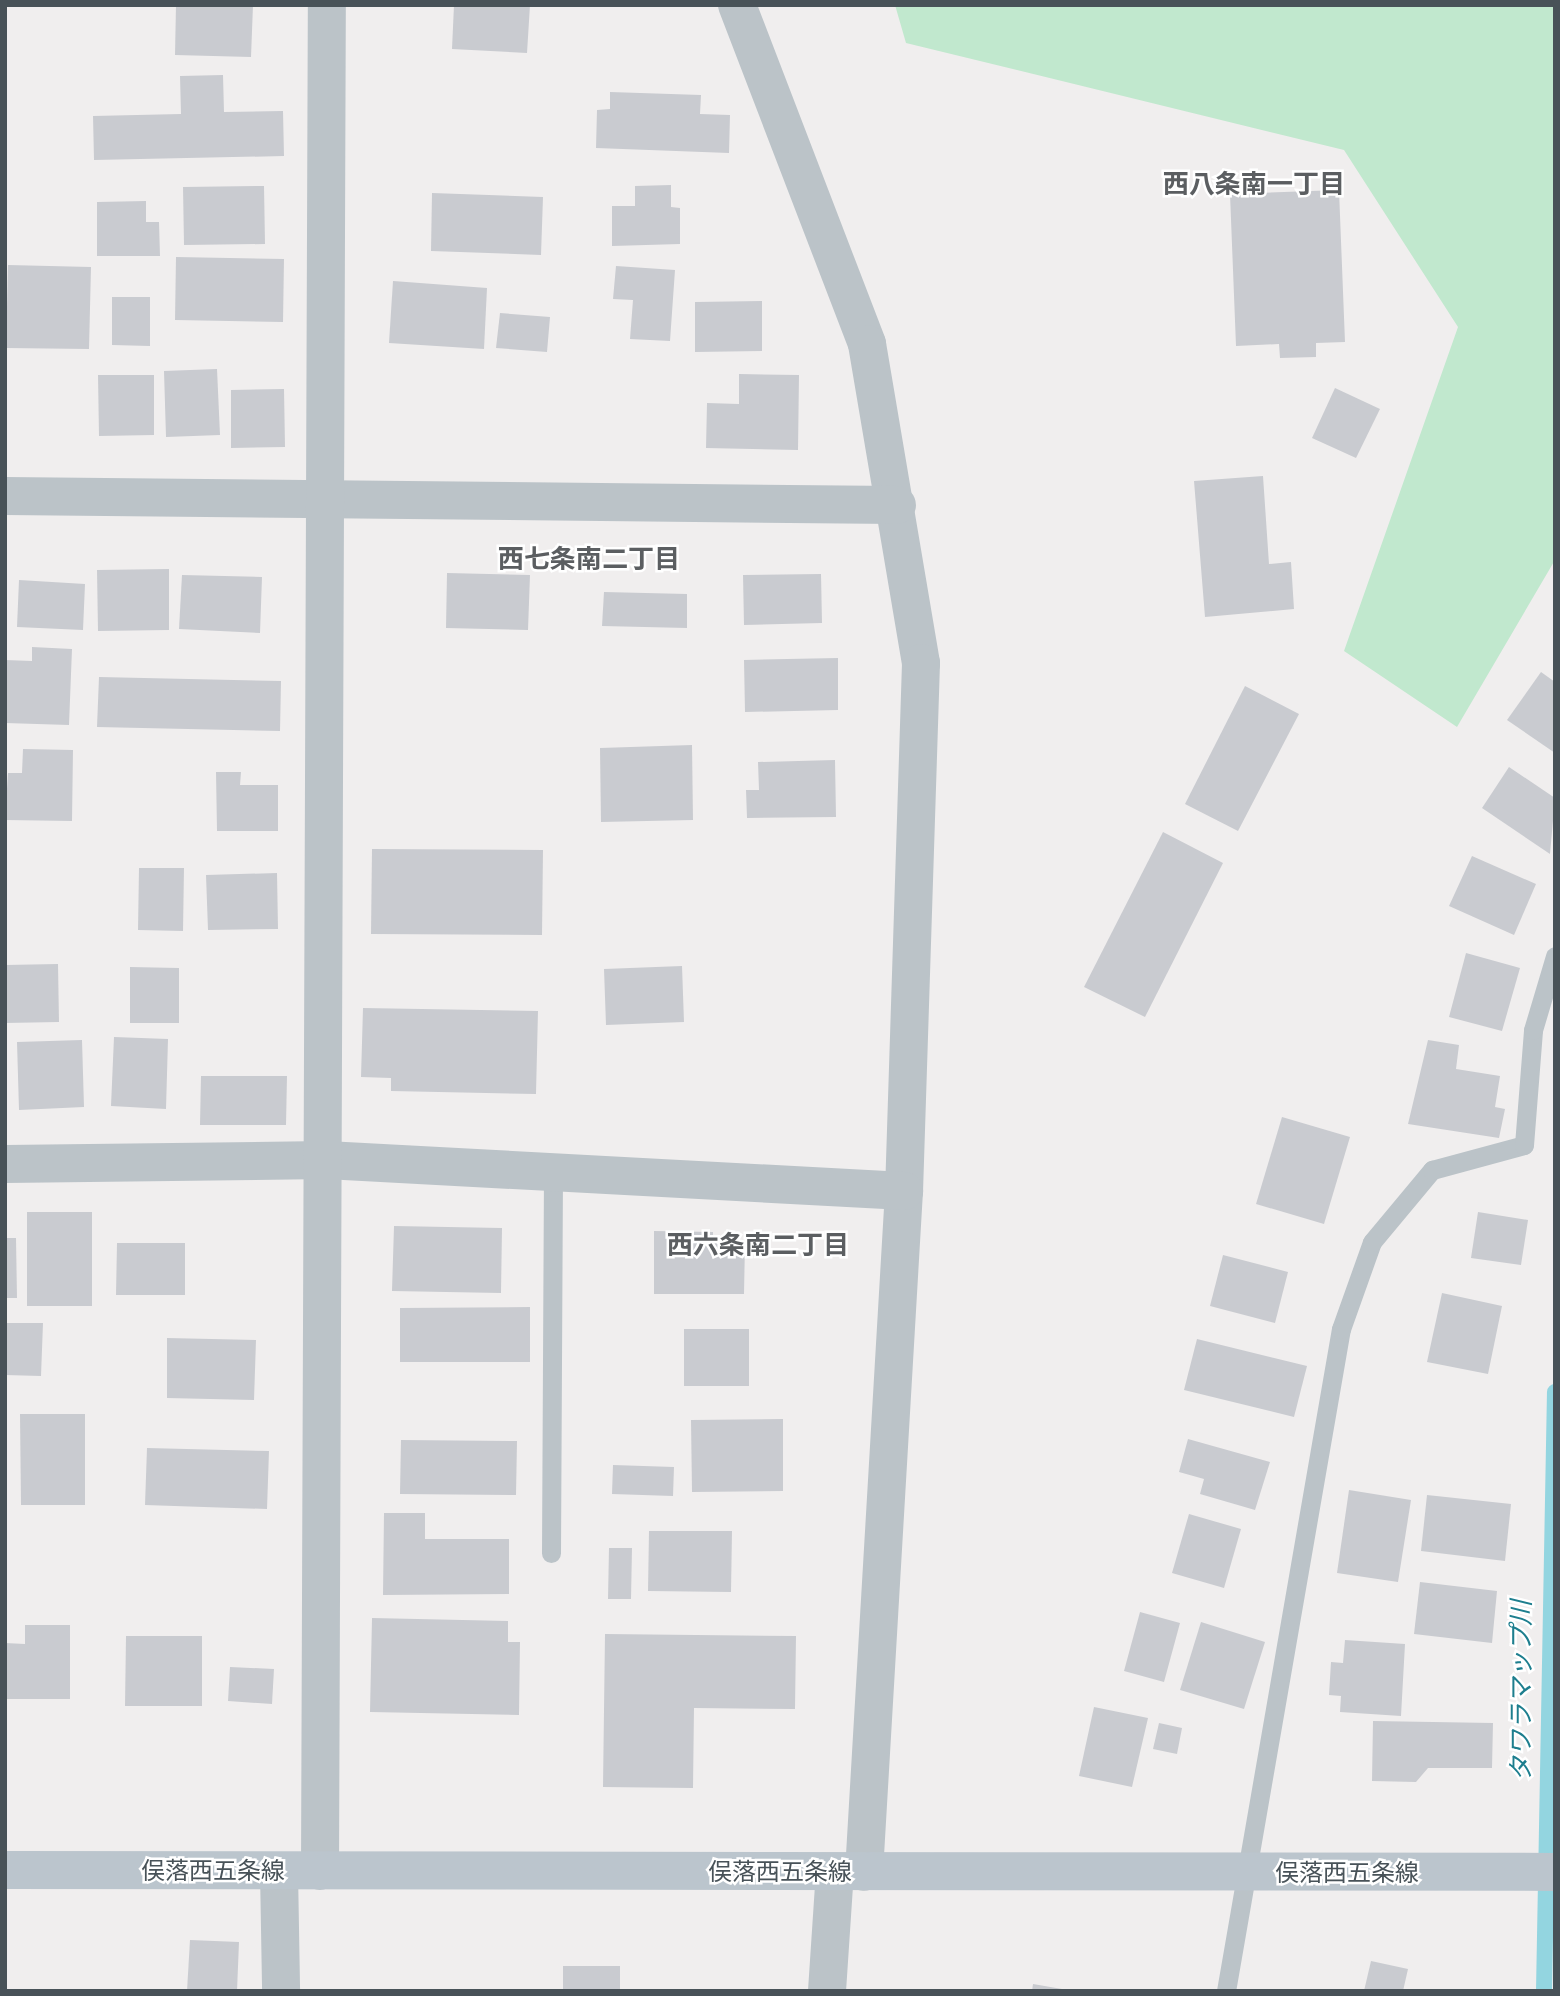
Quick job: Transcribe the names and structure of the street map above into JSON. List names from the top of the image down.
{
  "streets": {
    "main road": ["俣落西五条線"]
  },
  "districts": ["西八条南一丁目", "西七条南二丁目", "西六条南二丁目"],
  "water": ["タワラマップ川"]
}
